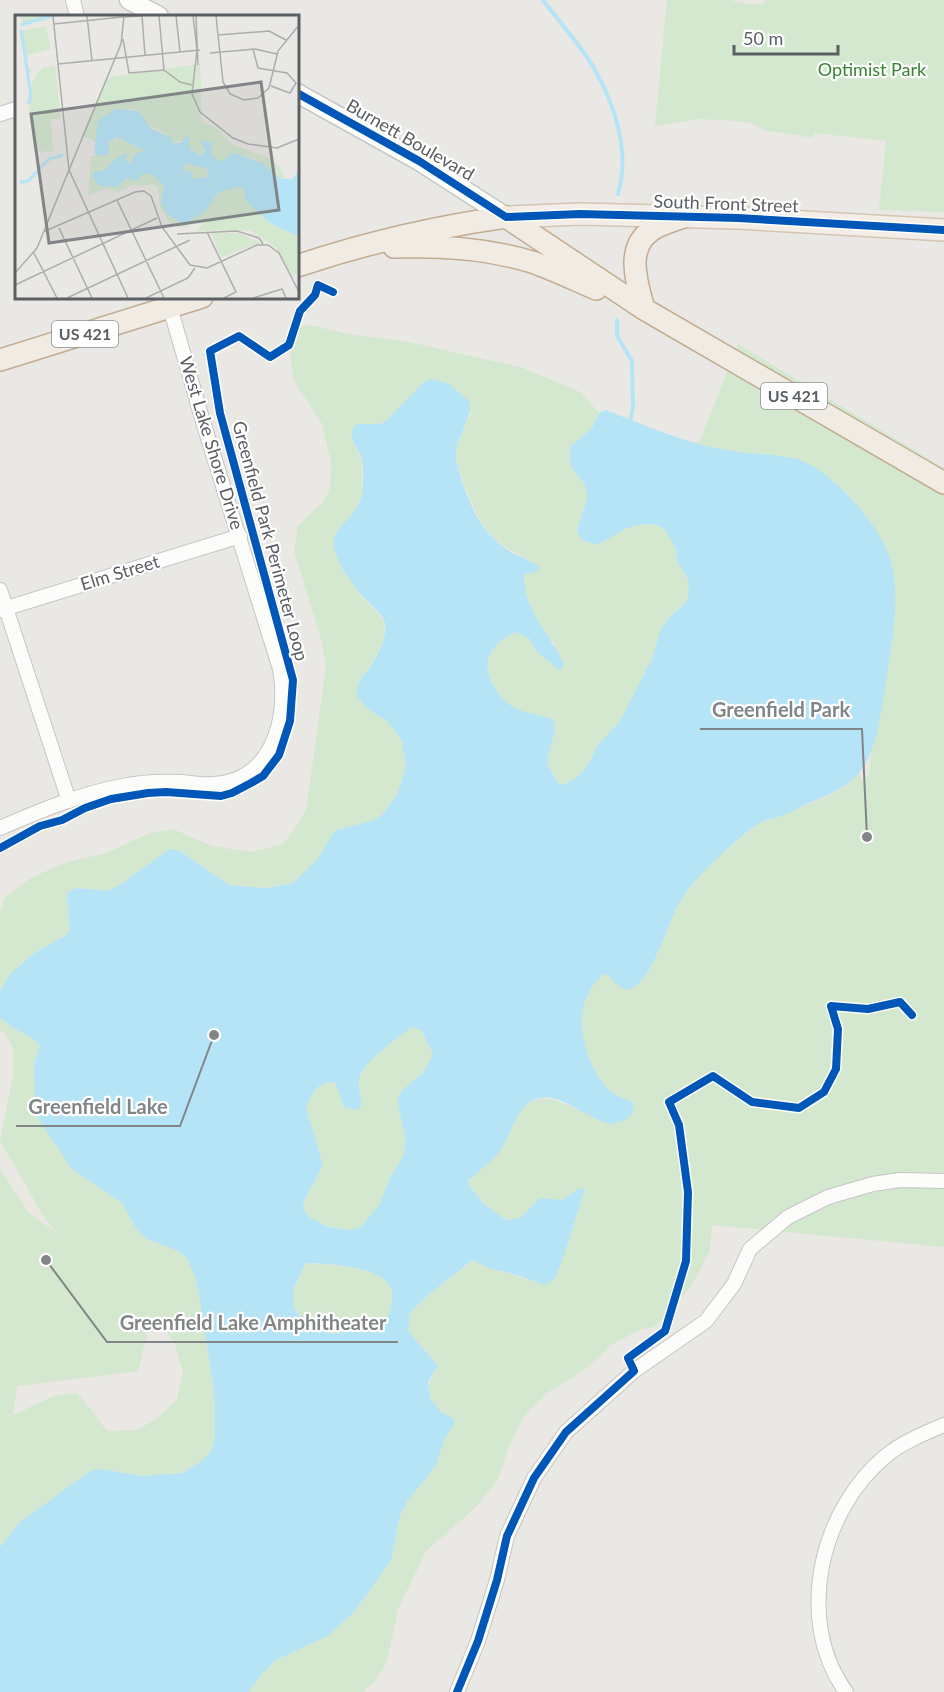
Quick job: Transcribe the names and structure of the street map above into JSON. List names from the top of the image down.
{
  "streets": {
    "highway": ["Burnett Boulevard", "US 421"],
    "main road": ["South Front Street"],
    "street": ["West Lake Shore Drive", "Elm Street"],
    "cycle path": ["Greenfield Park Perimeter Loop"]
  },
  "crossings": [
    ["Burnett Boulevard", "South Front Street"],
    ["US 421", "West Lake Shore Drive"],
    ["West Lake Shore Drive", "Elm Street"]
  ],
  "parks": ["Optimist Park"],
  "places": ["Greenfield Park", "Greenfield Lake", "Greenfield Lake Amphitheater"],
  "scale_bar": "50 m"
}
